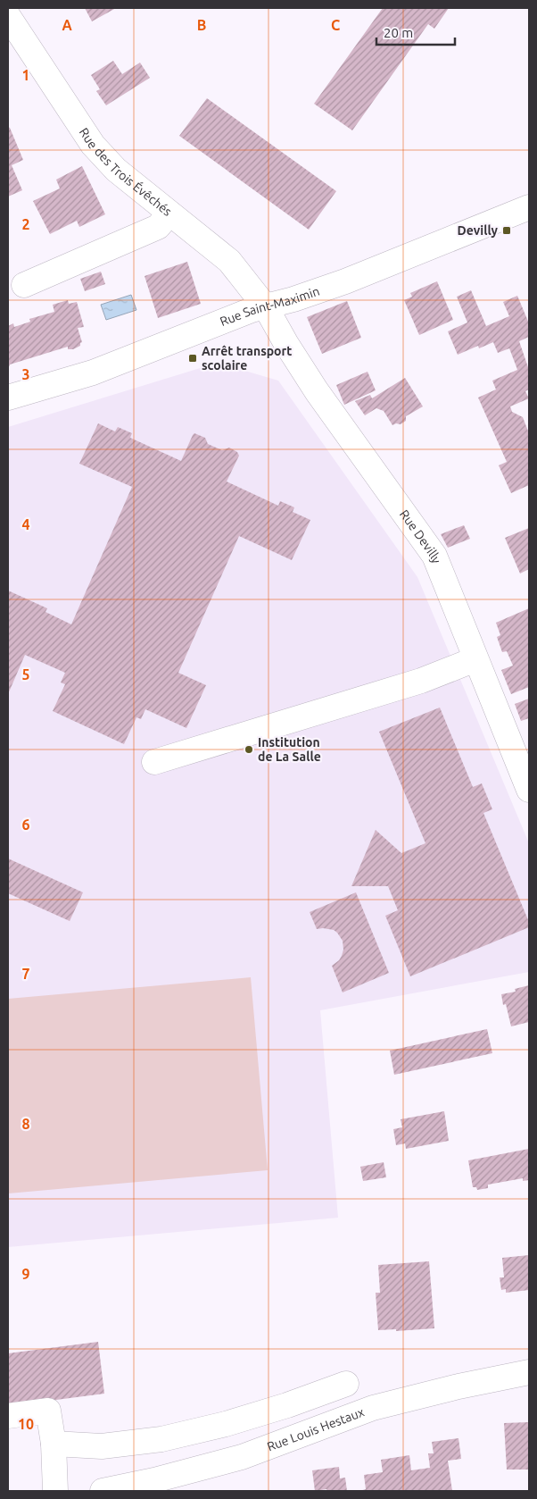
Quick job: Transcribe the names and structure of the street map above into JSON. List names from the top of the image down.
{
  "streets": {
    "street": [
      "Rue des Trois Évêchés",
      "Rue Saint-Maximin",
      "Rue Devilly",
      "Rue Louis Hestaux"
    ]
  },
  "crossings": [
    ["Rue des Trois Évêchés", "Rue Saint-Maximin"],
    ["Rue des Trois Évêchés", "Rue Devilly"],
    ["Rue Saint-Maximin", "Rue Devilly"]
  ],
  "places": {
    "transit": ["Devilly", "Arrêt transport scolaire"],
    "other": ["Institution de La Salle"]
  },
  "scale_bar": "20 m",
  "grid": {
    "columns": ["A", "B", "C"],
    "rows": [
      "1",
      "2",
      "3",
      "4",
      "5",
      "6",
      "7",
      "8",
      "9",
      "10"
    ]
  }
}
